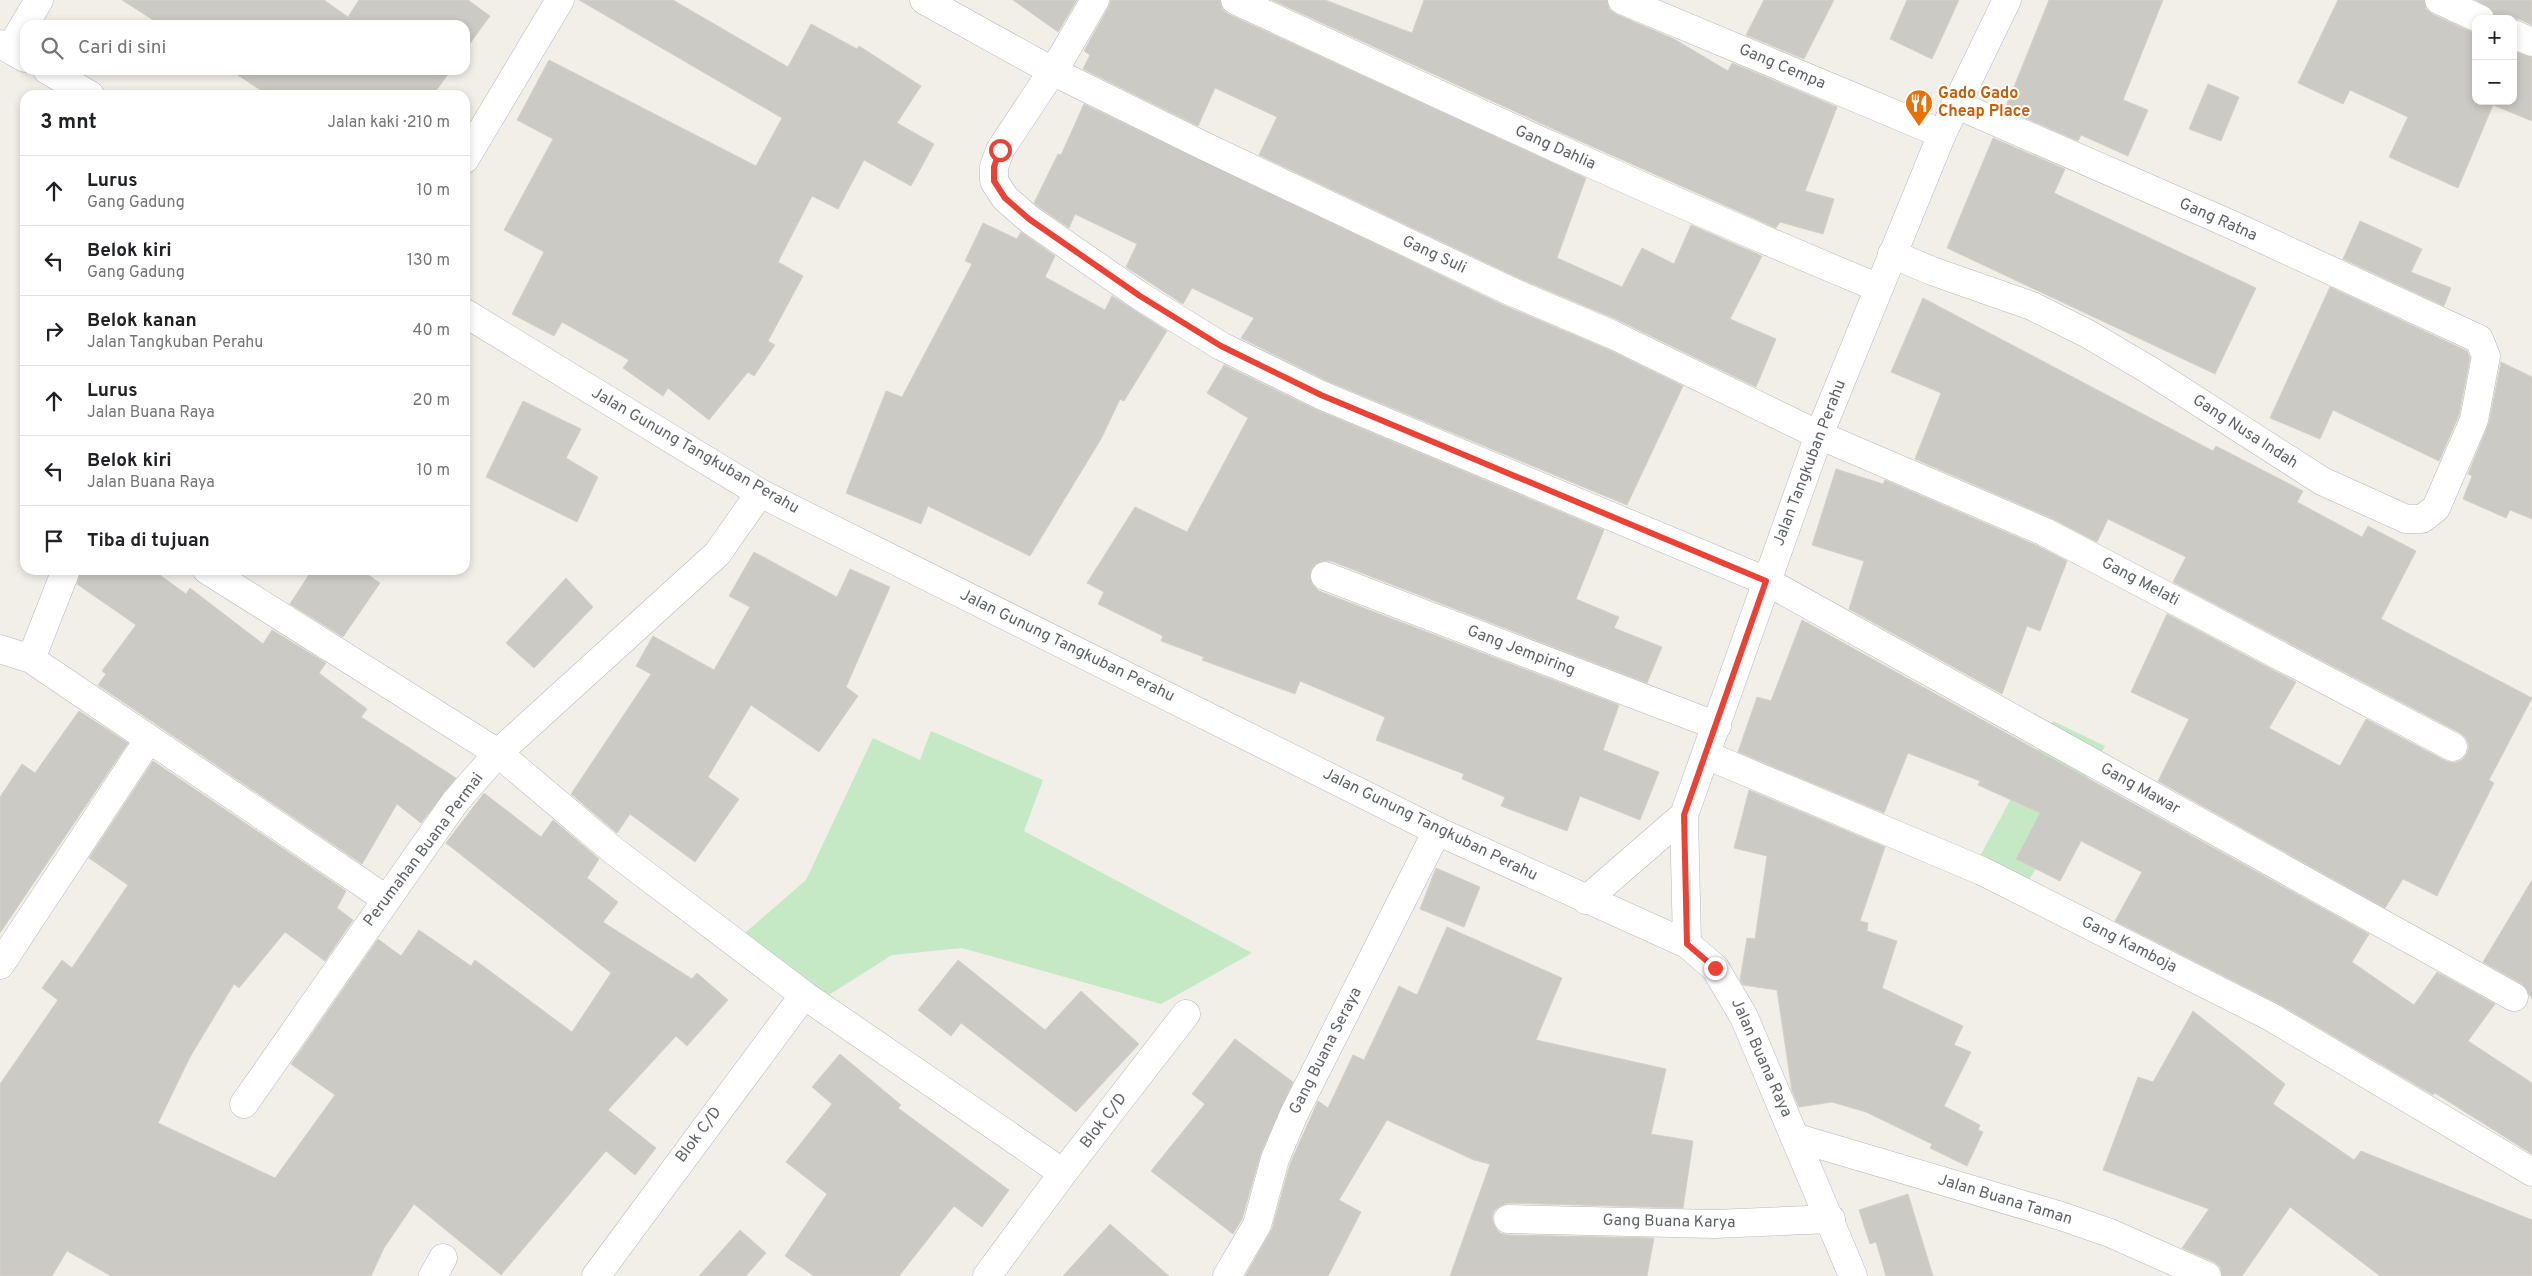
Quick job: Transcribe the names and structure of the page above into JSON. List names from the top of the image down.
{
  "streets": {
    "street": [
      "Gang Cempa",
      "Gang Dahlia",
      "Gang Ratna",
      "Gang Suli",
      "Gang Nusa Indah",
      "Jalan Gunung Tangkuban Perahu",
      "Jalan Tangkuban Perahu",
      "Gang Melati",
      "Gang Jempiring",
      "Gang Mawar",
      "Perumahan Buana Permai",
      "Gang Kamboja",
      "Gang Buana Seraya",
      "Jalan Buana Raya",
      "Blok C/D",
      "Jalan Buana Taman",
      "Gang Buana Karya"
    ]
  },
  "crossings": [
    ["Gang Cempa", "Jalan Tangkuban Perahu"],
    ["Gang Dahlia", "Jalan Tangkuban Perahu"],
    ["Gang Ratna", "Gang Nusa Indah"],
    ["Gang Ratna", "Jalan Tangkuban Perahu"],
    ["Gang Suli", "Jalan Tangkuban Perahu"],
    ["Gang Suli", "Gang Melati"],
    ["Gang Suli", "Gang Mawar"],
    ["Gang Nusa Indah", "Jalan Tangkuban Perahu"],
    ["Jalan Gunung Tangkuban Perahu", "Jalan Tangkuban Perahu"],
    ["Jalan Gunung Tangkuban Perahu", "Perumahan Buana Permai"],
    ["Jalan Gunung Tangkuban Perahu", "Gang Buana Seraya"],
    ["Jalan Gunung Tangkuban Perahu", "Jalan Buana Raya"],
    ["Jalan Tangkuban Perahu", "Gang Melati"],
    ["Jalan Tangkuban Perahu", "Gang Jempiring"],
    ["Jalan Tangkuban Perahu", "Gang Mawar"],
    ["Jalan Tangkuban Perahu", "Gang Kamboja"],
    ["Jalan Buana Raya", "Jalan Buana Taman"],
    ["Jalan Buana Raya", "Gang Buana Karya"]
  ],
  "places": {
    "restaurant": ["Gado Gado Cheap Place"]
  },
  "page": {
    "map_buttons": ["+", "−"],
    "search": "Cari di sini",
    "heading": ["3 mnt", "Jalan kaki · 210 m"],
    "list": [
      ["Lurus", "Gang Gadung", "10 m"],
      ["Belok kiri", "Gang Gadung", "130 m"],
      ["Belok kanan", "Jalan Tangkuban Perahu", "40 m"],
      ["Lurus", "Jalan Buana Raya", "20 m"],
      ["Belok kiri", "Jalan Buana Raya", "10 m"],
      "Tiba di tujuan"
    ]
  }
}
